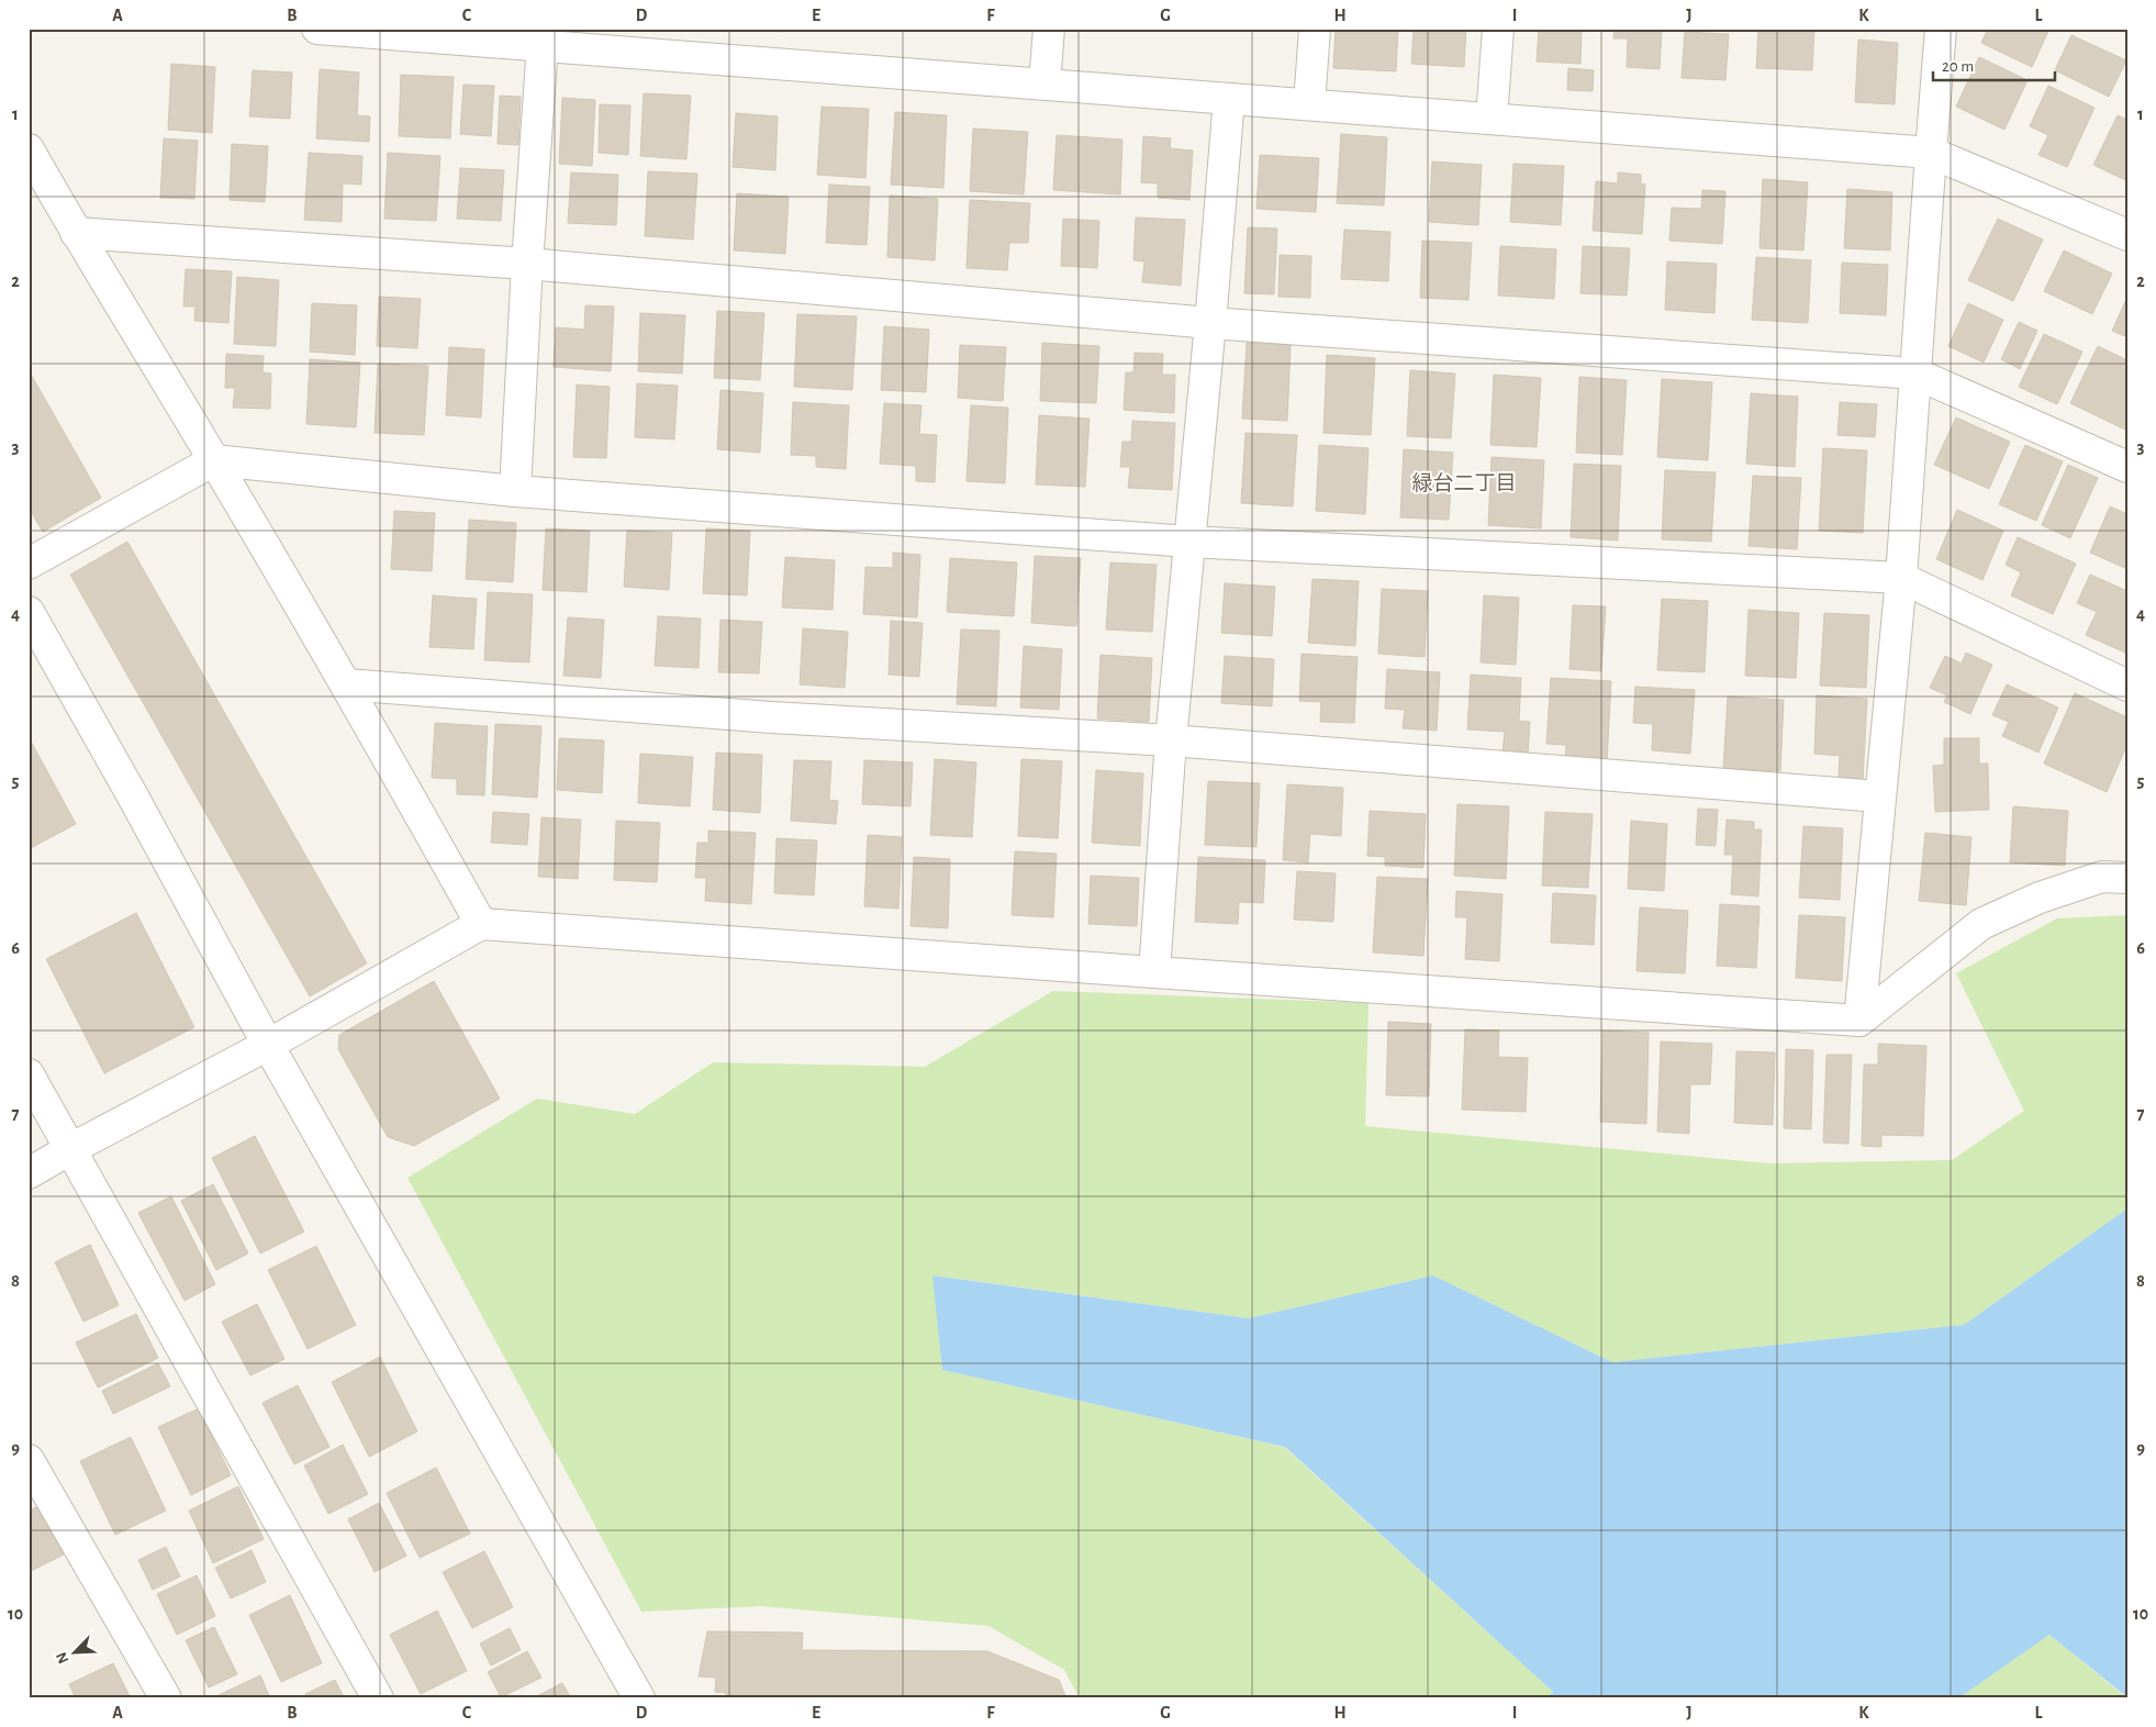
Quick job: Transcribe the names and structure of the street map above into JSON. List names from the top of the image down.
{
  "districts": ["緑台二丁目"],
  "scale_bar": "20 m",
  "north": "bottom left",
  "grid": {
    "columns": [
      "A",
      "B",
      "C",
      "D",
      "E",
      "F",
      "G",
      "H",
      "I",
      "J",
      "K",
      "L"
    ],
    "rows": [
      "1",
      "2",
      "3",
      "4",
      "5",
      "6",
      "7",
      "8",
      "9",
      "10"
    ]
  }
}
